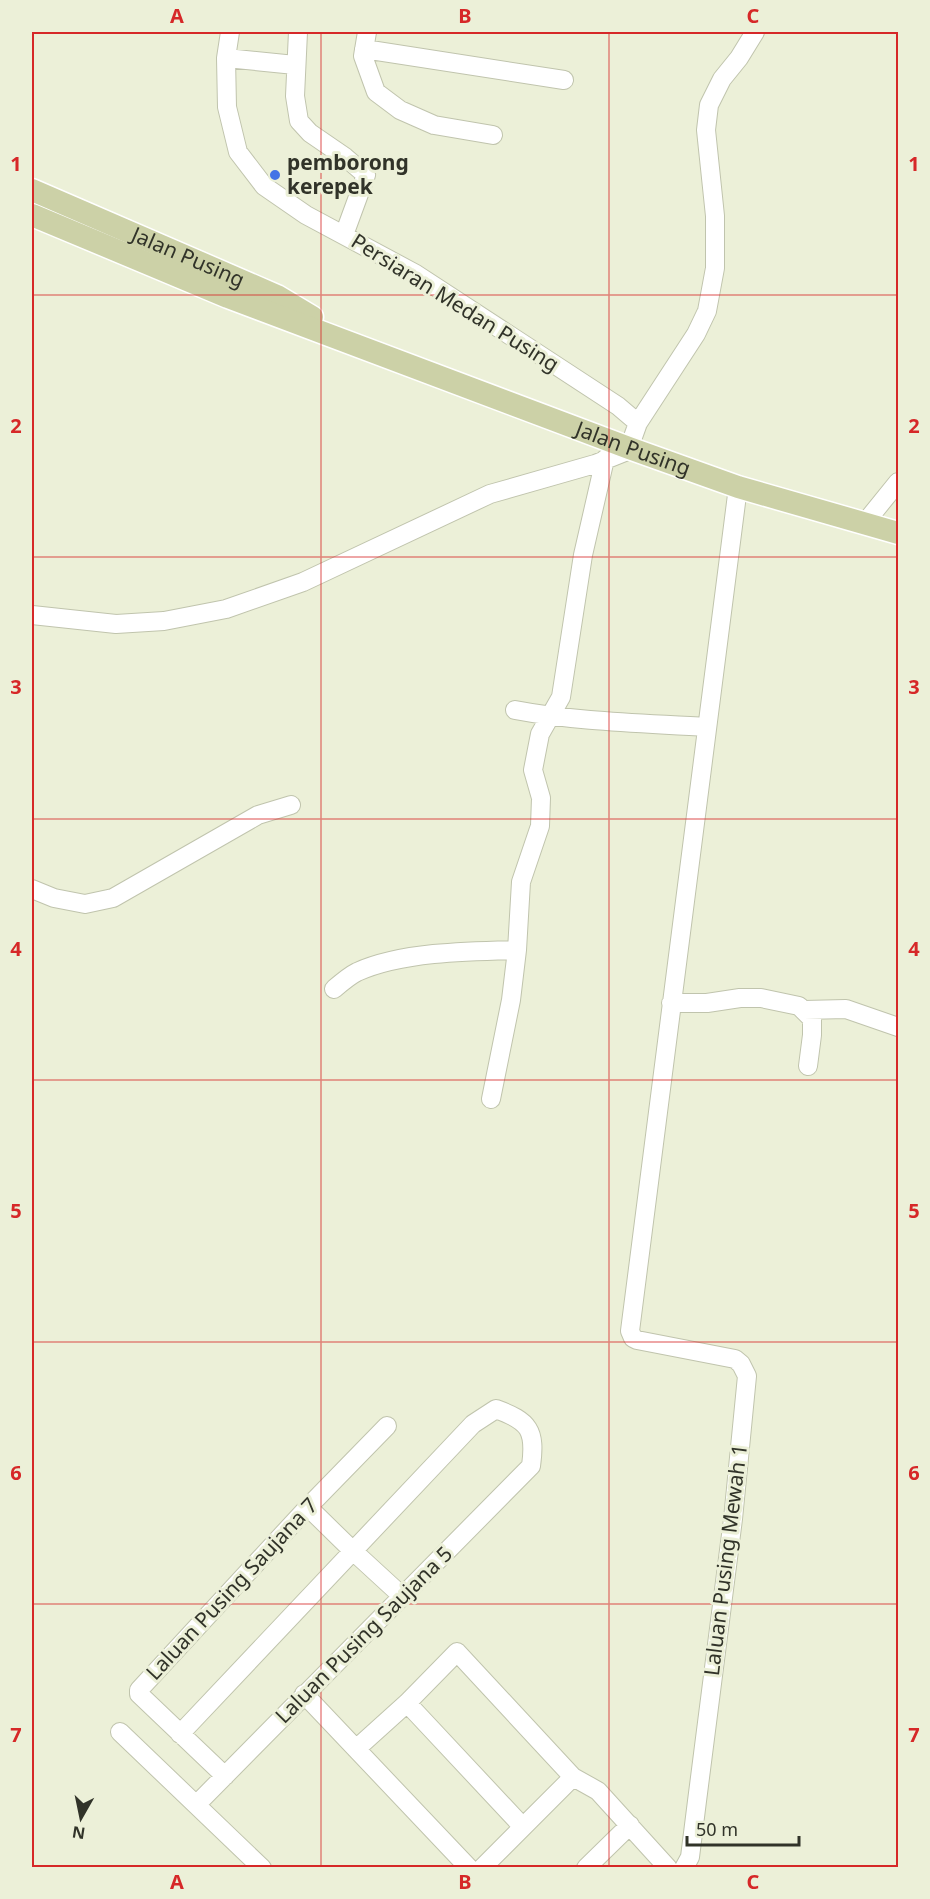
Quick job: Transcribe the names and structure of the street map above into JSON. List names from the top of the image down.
{
  "streets": {
    "main road": ["Jalan Pusing"],
    "street": [
      "Persiaran Medan Pusing",
      "Laluan Pusing Mewah 1",
      "Laluan Pusing Saujana 7",
      "Laluan Pusing Saujana 5"
    ]
  },
  "crossings": [
    ["Laluan Pusing Saujana 7", "Laluan Pusing Saujana 5"]
  ],
  "places": ["pemborong kerepek"],
  "scale_bar": "50 m",
  "north": "bottom",
  "grid": {
    "columns": ["A", "B", "C"],
    "rows": [
      "1",
      "2",
      "3",
      "4",
      "5",
      "6",
      "7"
    ]
  }
}
